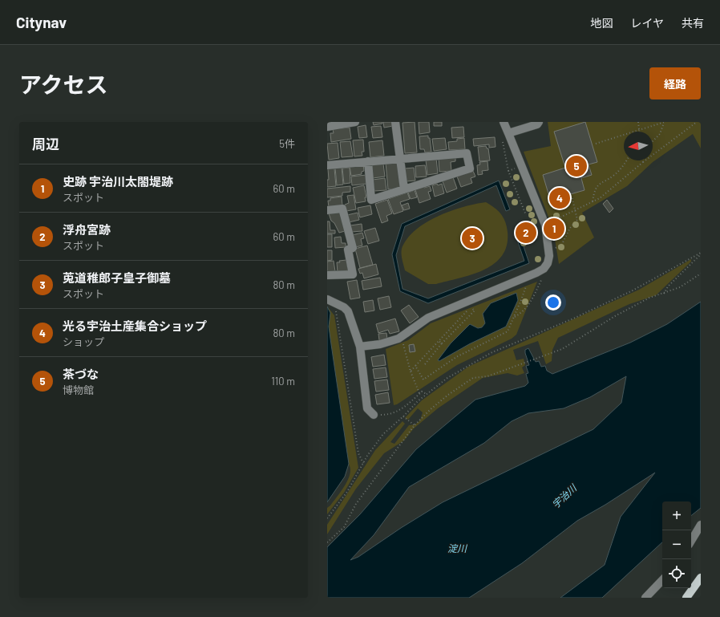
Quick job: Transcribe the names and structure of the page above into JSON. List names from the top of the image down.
{
  "water": ["宇治川", "淀川"],
  "north": "left",
  "page": {
    "header": "Citynav",
    "nav": ["地図", "レイヤ", "共有"],
    "title": "アクセス",
    "buttons": "経路",
    "heading": ["周辺", "5件"],
    "pins": [
      "5",
      "4",
      "1",
      "2",
      "3"
    ],
    "list": [
      {
        "mark": "1",
        "name": "史跡 宇治川太閤堤跡",
        "note": "スポット",
        "value": "60 m"
      },
      {
        "mark": "2",
        "name": "浮舟宮跡",
        "note": "スポット",
        "value": "60 m"
      },
      {
        "mark": "3",
        "name": "莵道稚郎子皇子御墓",
        "note": "スポット",
        "value": "80 m"
      },
      {
        "mark": "4",
        "name": "光る宇治土産集合ショップ",
        "note": "ショップ",
        "value": "80 m"
      },
      {
        "mark": "5",
        "name": "茶づな",
        "note": "博物館",
        "value": "110 m"
      }
    ],
    "map_buttons": ["+", "−"]
  }
}
